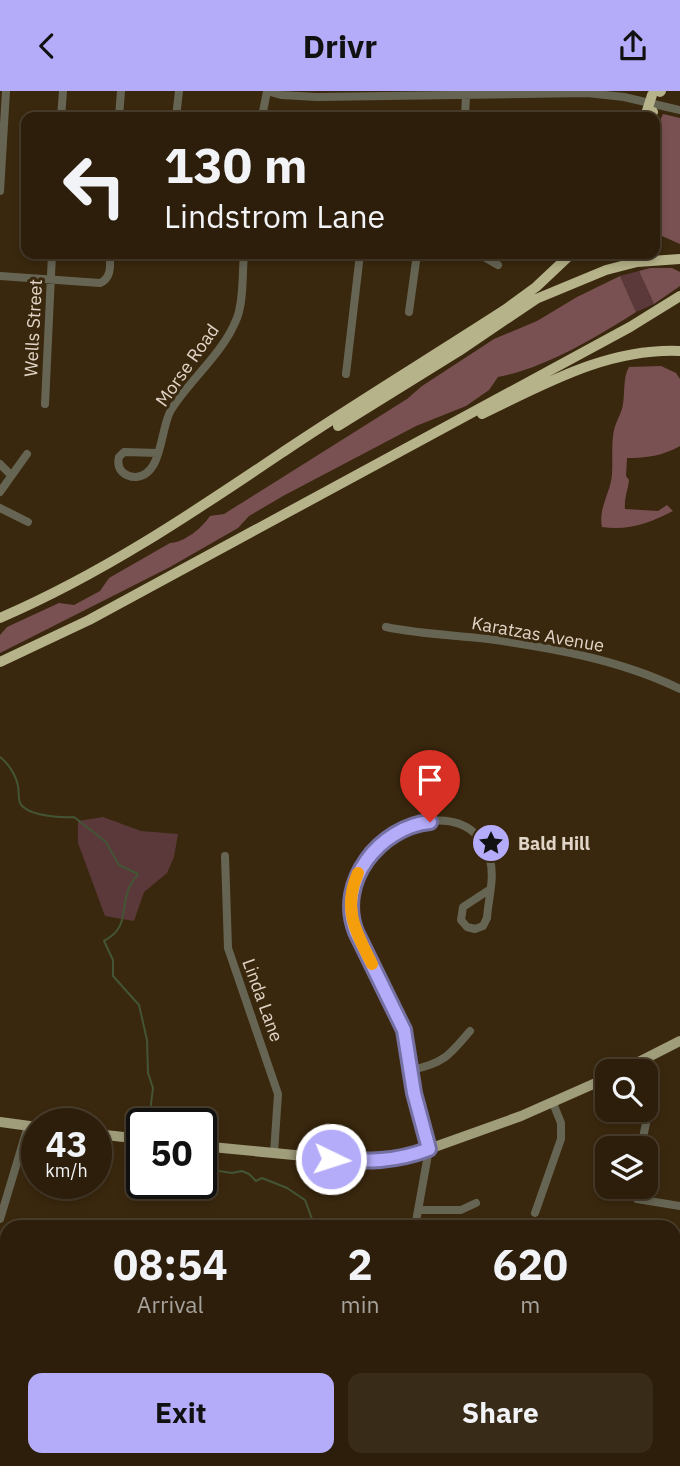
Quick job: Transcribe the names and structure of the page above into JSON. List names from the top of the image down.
{
  "streets": {
    "street": [
      "Wells Street",
      "Morse Road",
      "Karatzas Avenue",
      "Linda Lane"
    ]
  },
  "places": {
    "place": ["Bald Hill"]
  },
  "page": {
    "header": "Drivr",
    "turn": ["130 m", "Lindstrom Lane"],
    "speed": "43 km/h",
    "limit": "50",
    "eta": [
      "08:54",
      "Arrival",
      "2",
      "min",
      "620",
      "m"
    ],
    "buttons": ["Exit", "Share"]
  }
}
